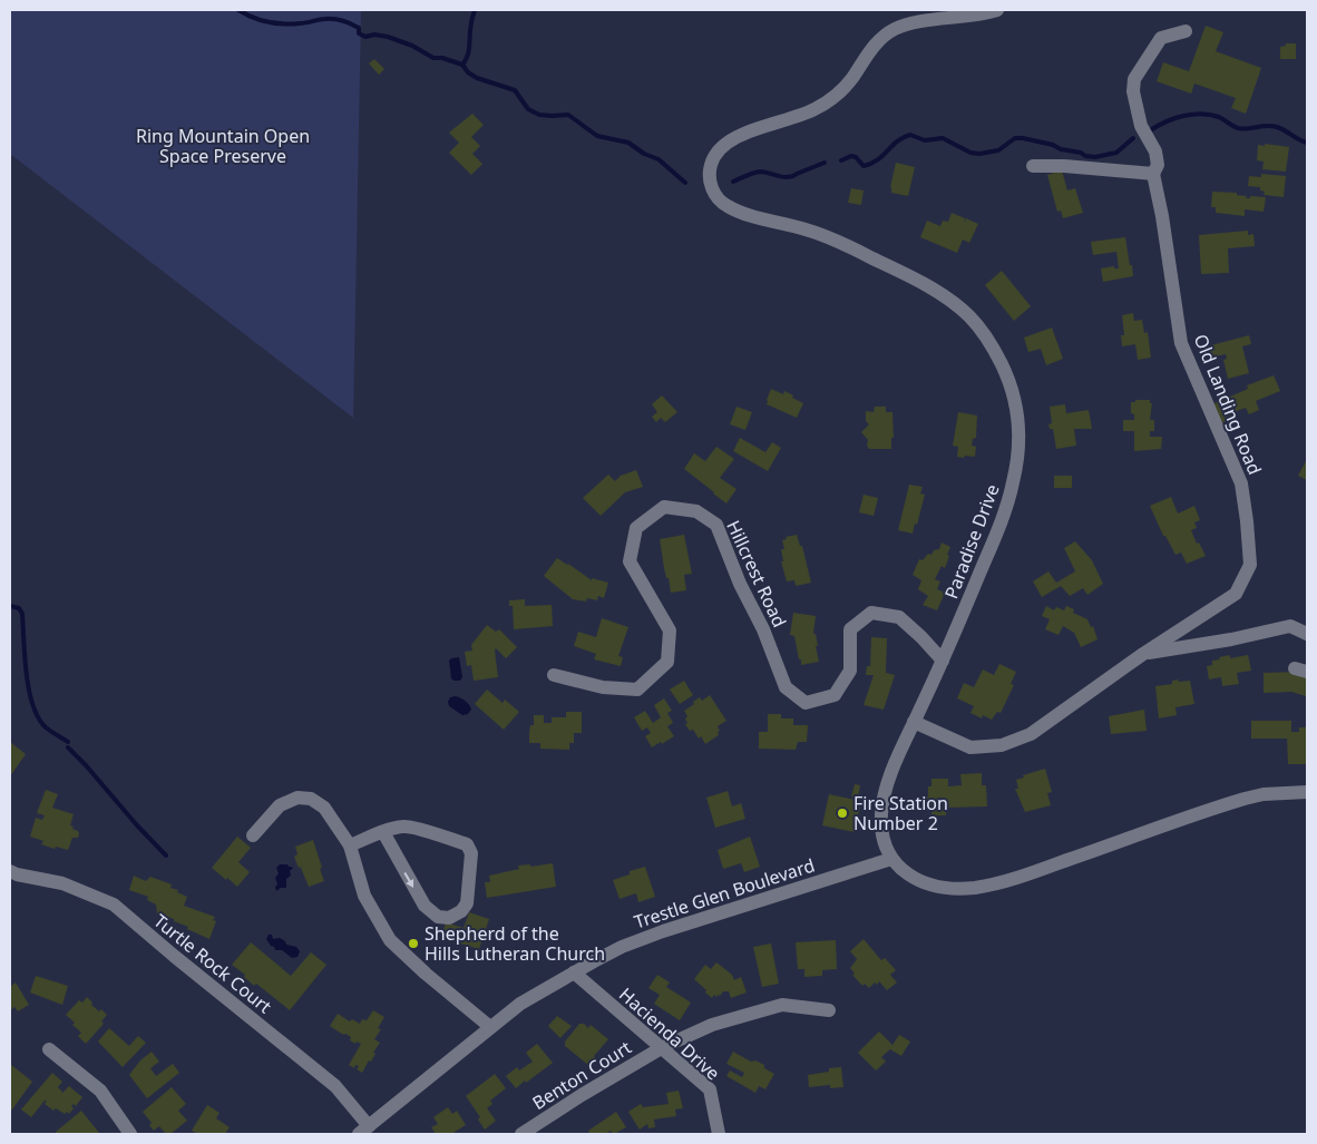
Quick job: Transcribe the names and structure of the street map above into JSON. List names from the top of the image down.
{
  "streets": {
    "street": [
      "Old Landing Road",
      "Paradise Drive",
      "Hillcrest Road",
      "Trestle Glen Boulevard",
      "Turtle Rock Court",
      "Hacienda Drive",
      "Benton Court"
    ]
  },
  "crossings": [
    ["Old Landing Road", "Paradise Drive"],
    ["Paradise Drive", "Hillcrest Road"],
    ["Paradise Drive", "Trestle Glen Boulevard"],
    ["Trestle Glen Boulevard", "Turtle Rock Court"],
    ["Trestle Glen Boulevard", "Hacienda Drive"],
    ["Hacienda Drive", "Benton Court"]
  ],
  "parks": ["Ring Mountain Open Space Preserve"],
  "places": ["Fire Station Number 2", "Shepherd of the Hills Lutheran Church"]
}
